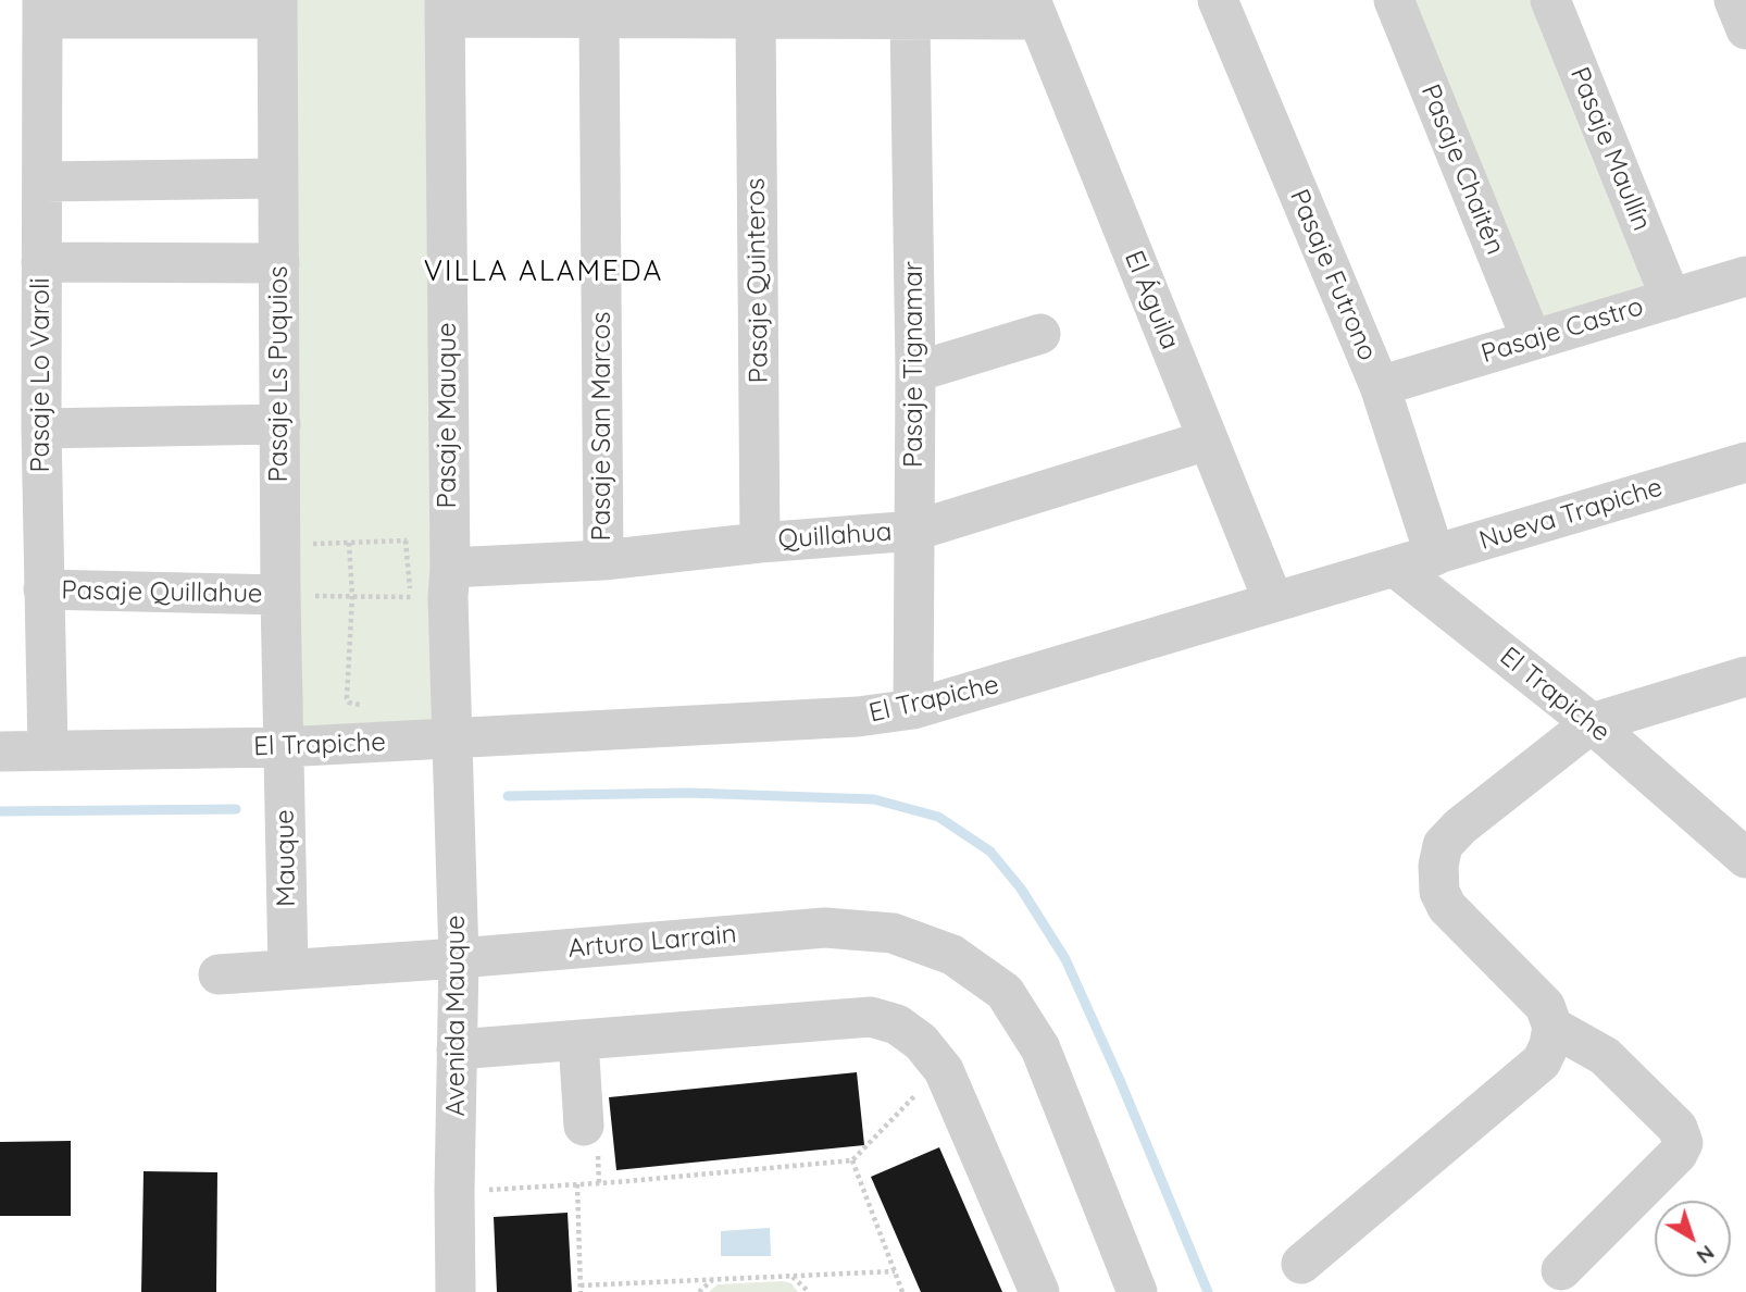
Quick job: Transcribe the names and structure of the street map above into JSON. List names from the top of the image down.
{
  "streets": {
    "street": [
      "Pasaje Maullín",
      "Pasaje Chaitén",
      "Pasaje Futrono",
      "Pasaje Quinteros",
      "El Águila",
      "Pasaje Castro",
      "Pasaje Tignamar",
      "Pasaje Ls Puquios",
      "Pasaje Lo Varoli",
      "Pasaje Mauque",
      "Pasaje San Marcos",
      "Nueva Trapiche",
      "Quillahua",
      "Pasaje Quillahue",
      "El Trapiche",
      "Mauque",
      "Arturo Larrain",
      "Avenida Mauque"
    ]
  },
  "crossings": [
    ["Pasaje Maullín", "Pasaje Castro"],
    ["Pasaje Chaitén", "Pasaje Castro"],
    ["Pasaje Futrono", "Pasaje Castro"],
    ["Pasaje Futrono", "Nueva Trapiche"],
    ["Pasaje Quinteros", "Quillahua"],
    ["El Águila", "Quillahua"],
    ["El Águila", "El Trapiche"],
    ["Pasaje Tignamar", "Quillahua"],
    ["Pasaje Tignamar", "El Trapiche"],
    ["Pasaje Ls Puquios", "Pasaje Quillahue"],
    ["Pasaje Ls Puquios", "El Trapiche"],
    ["Pasaje Ls Puquios", "Mauque"],
    ["Pasaje Lo Varoli", "Pasaje Quillahue"],
    ["Pasaje Lo Varoli", "El Trapiche"],
    ["Pasaje Mauque", "Quillahua"],
    ["Pasaje Mauque", "El Trapiche"],
    ["Pasaje Mauque", "Avenida Mauque"],
    ["Pasaje San Marcos", "Quillahua"],
    ["Nueva Trapiche", "El Trapiche"],
    ["El Trapiche", "Mauque"],
    ["El Trapiche", "Avenida Mauque"],
    ["Mauque", "Arturo Larrain"],
    ["Arturo Larrain", "Avenida Mauque"]
  ],
  "districts": ["VILLA ALAMEDA"],
  "north": "bottom right"
}
